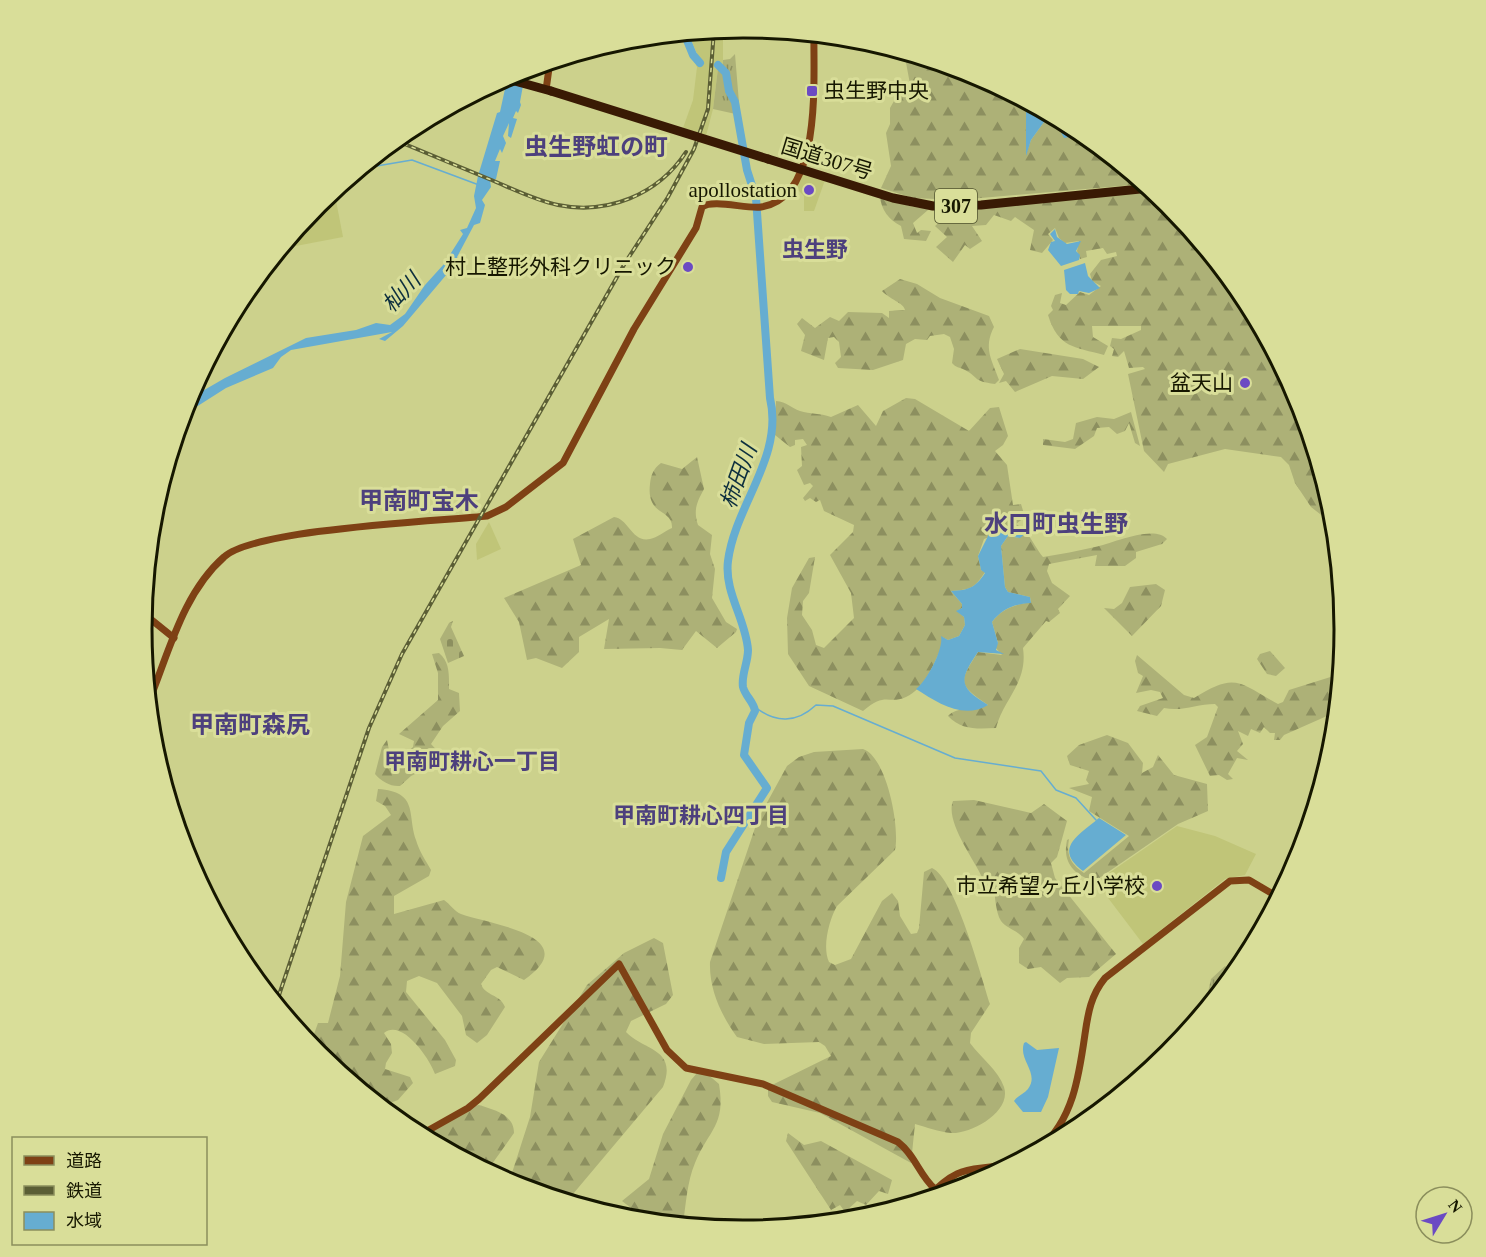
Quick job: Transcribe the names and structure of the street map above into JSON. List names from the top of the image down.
{
  "streets": {
    "highway": ["国道307号", "307"]
  },
  "districts": [
    "虫生野虹の町",
    "虫生野",
    "甲南町宝木",
    "水口町虫生野",
    "甲南町森尻",
    "甲南町耕心一丁目",
    "甲南町耕心四丁目"
  ],
  "water": ["杣川", "柿田川"],
  "places": {
    "transit": ["虫生野中央"],
    "other": [
      "apollostation",
      "村上整形外科クリニック",
      "盆天山",
      "市立希望ヶ丘小学校"
    ]
  },
  "legend": ["道路", "鉄道", "水域"],
  "north": "top right"
}
